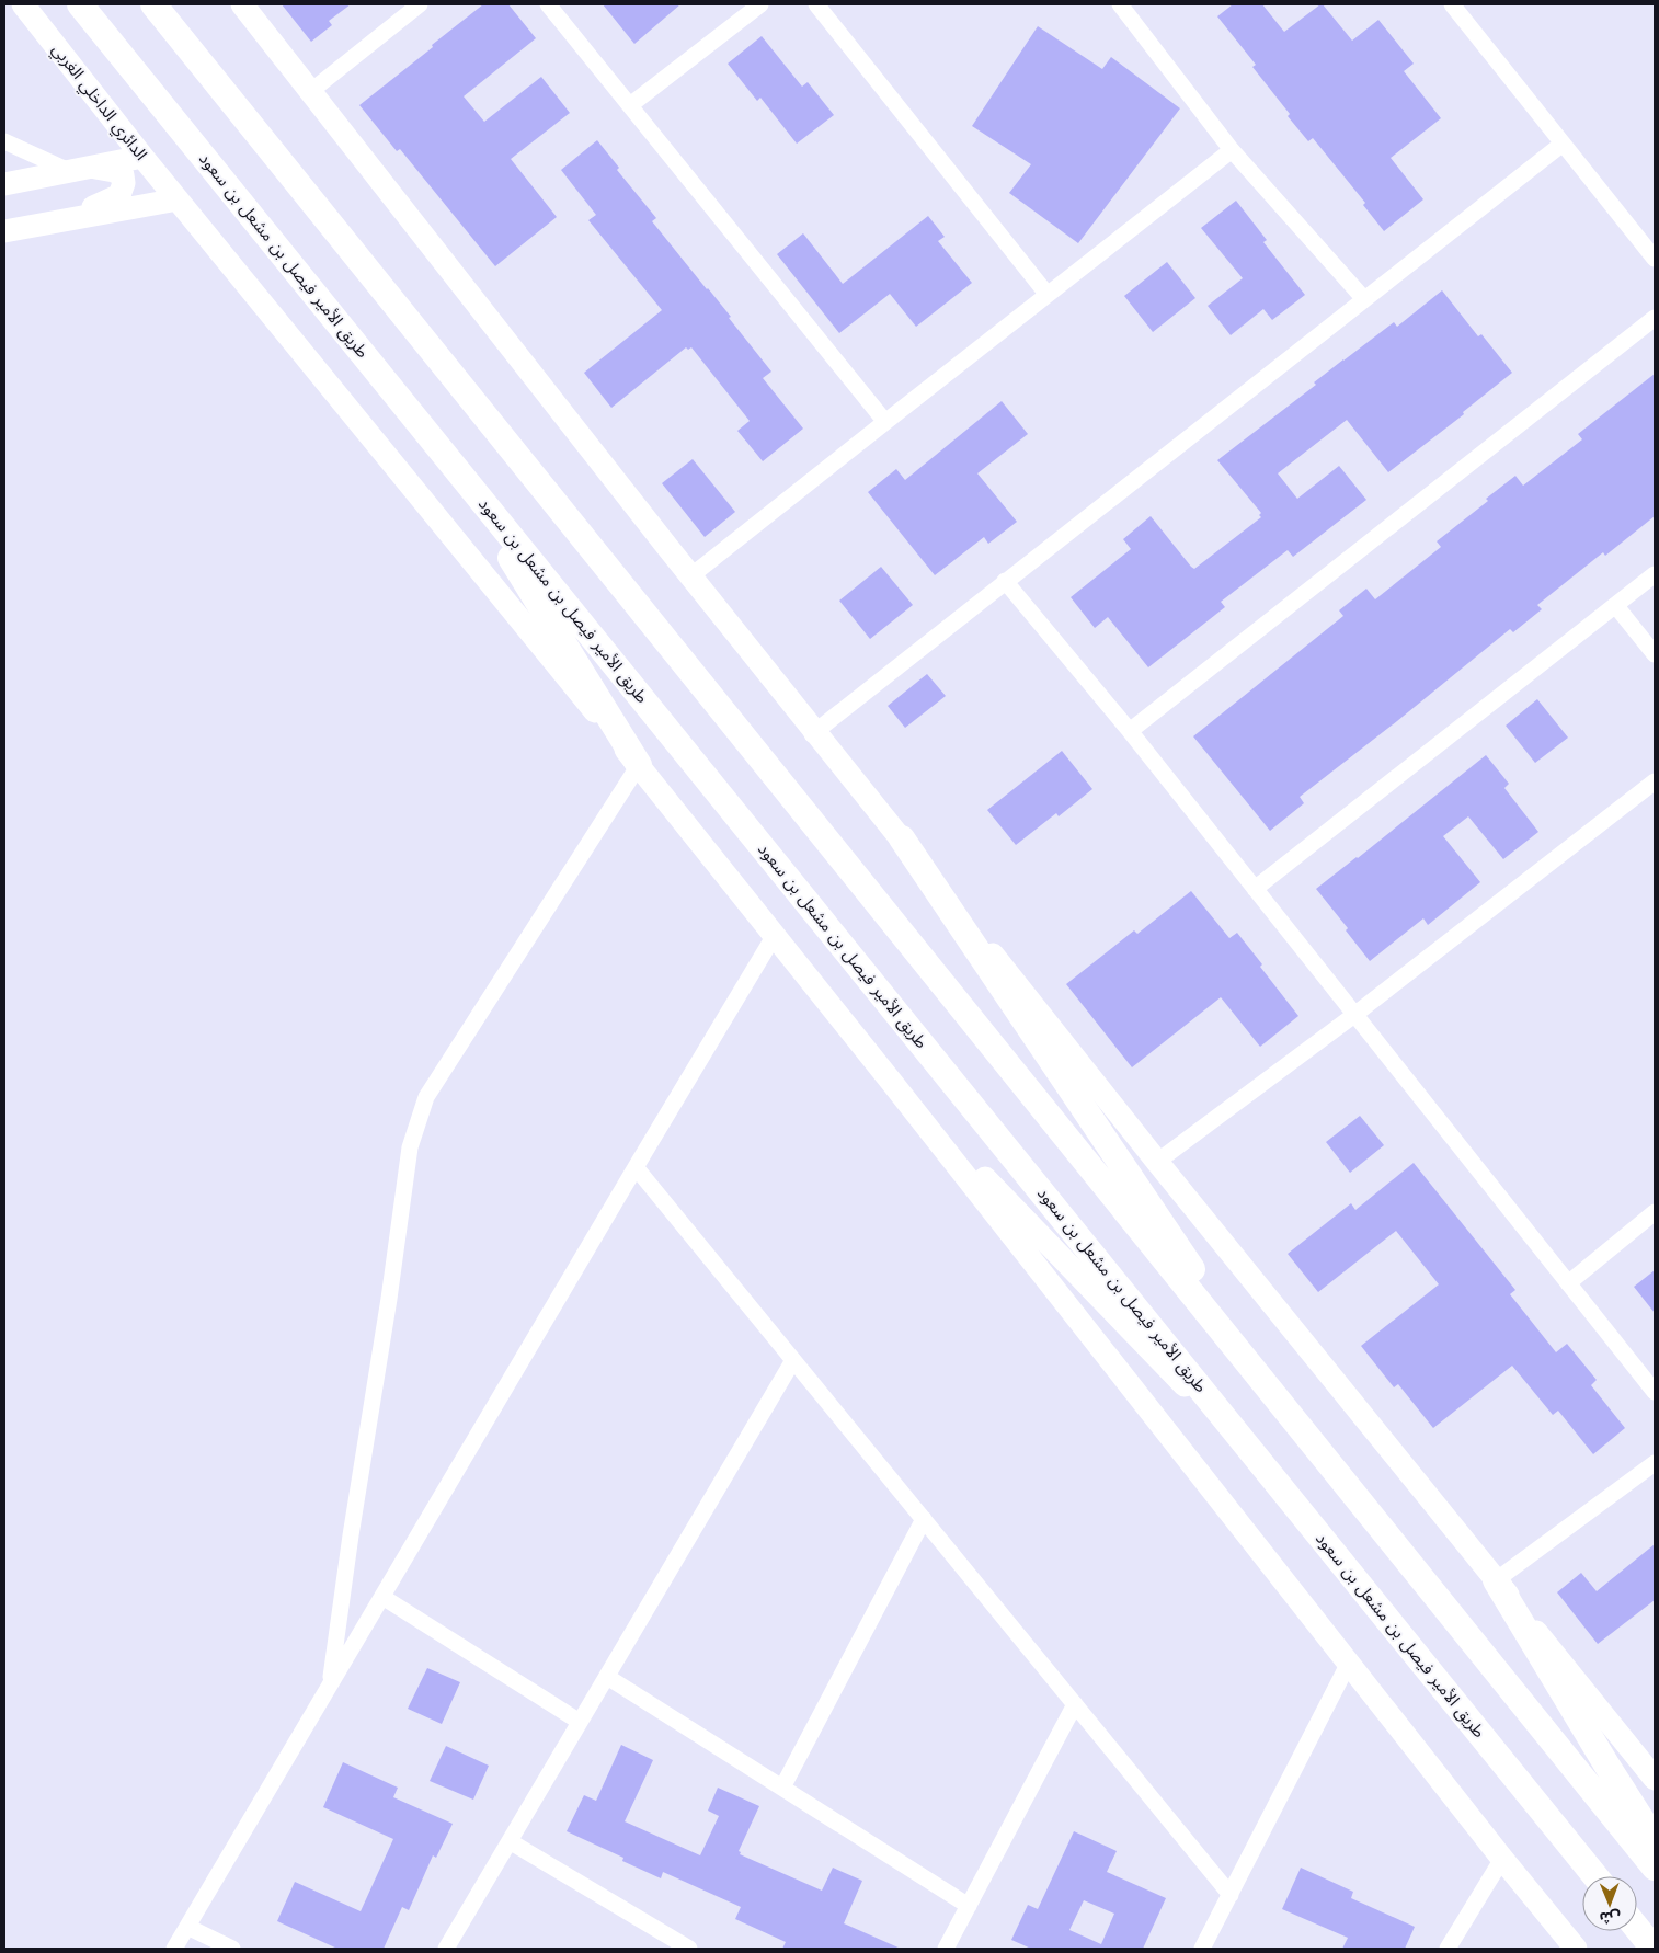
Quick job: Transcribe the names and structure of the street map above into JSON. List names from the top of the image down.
{
  "streets": {
    "main road": ["الدائري الداخلي الغربي", "طريق الأمير فيصل بن مشعل بن سعود"]
  },
  "north": "bottom"
}
